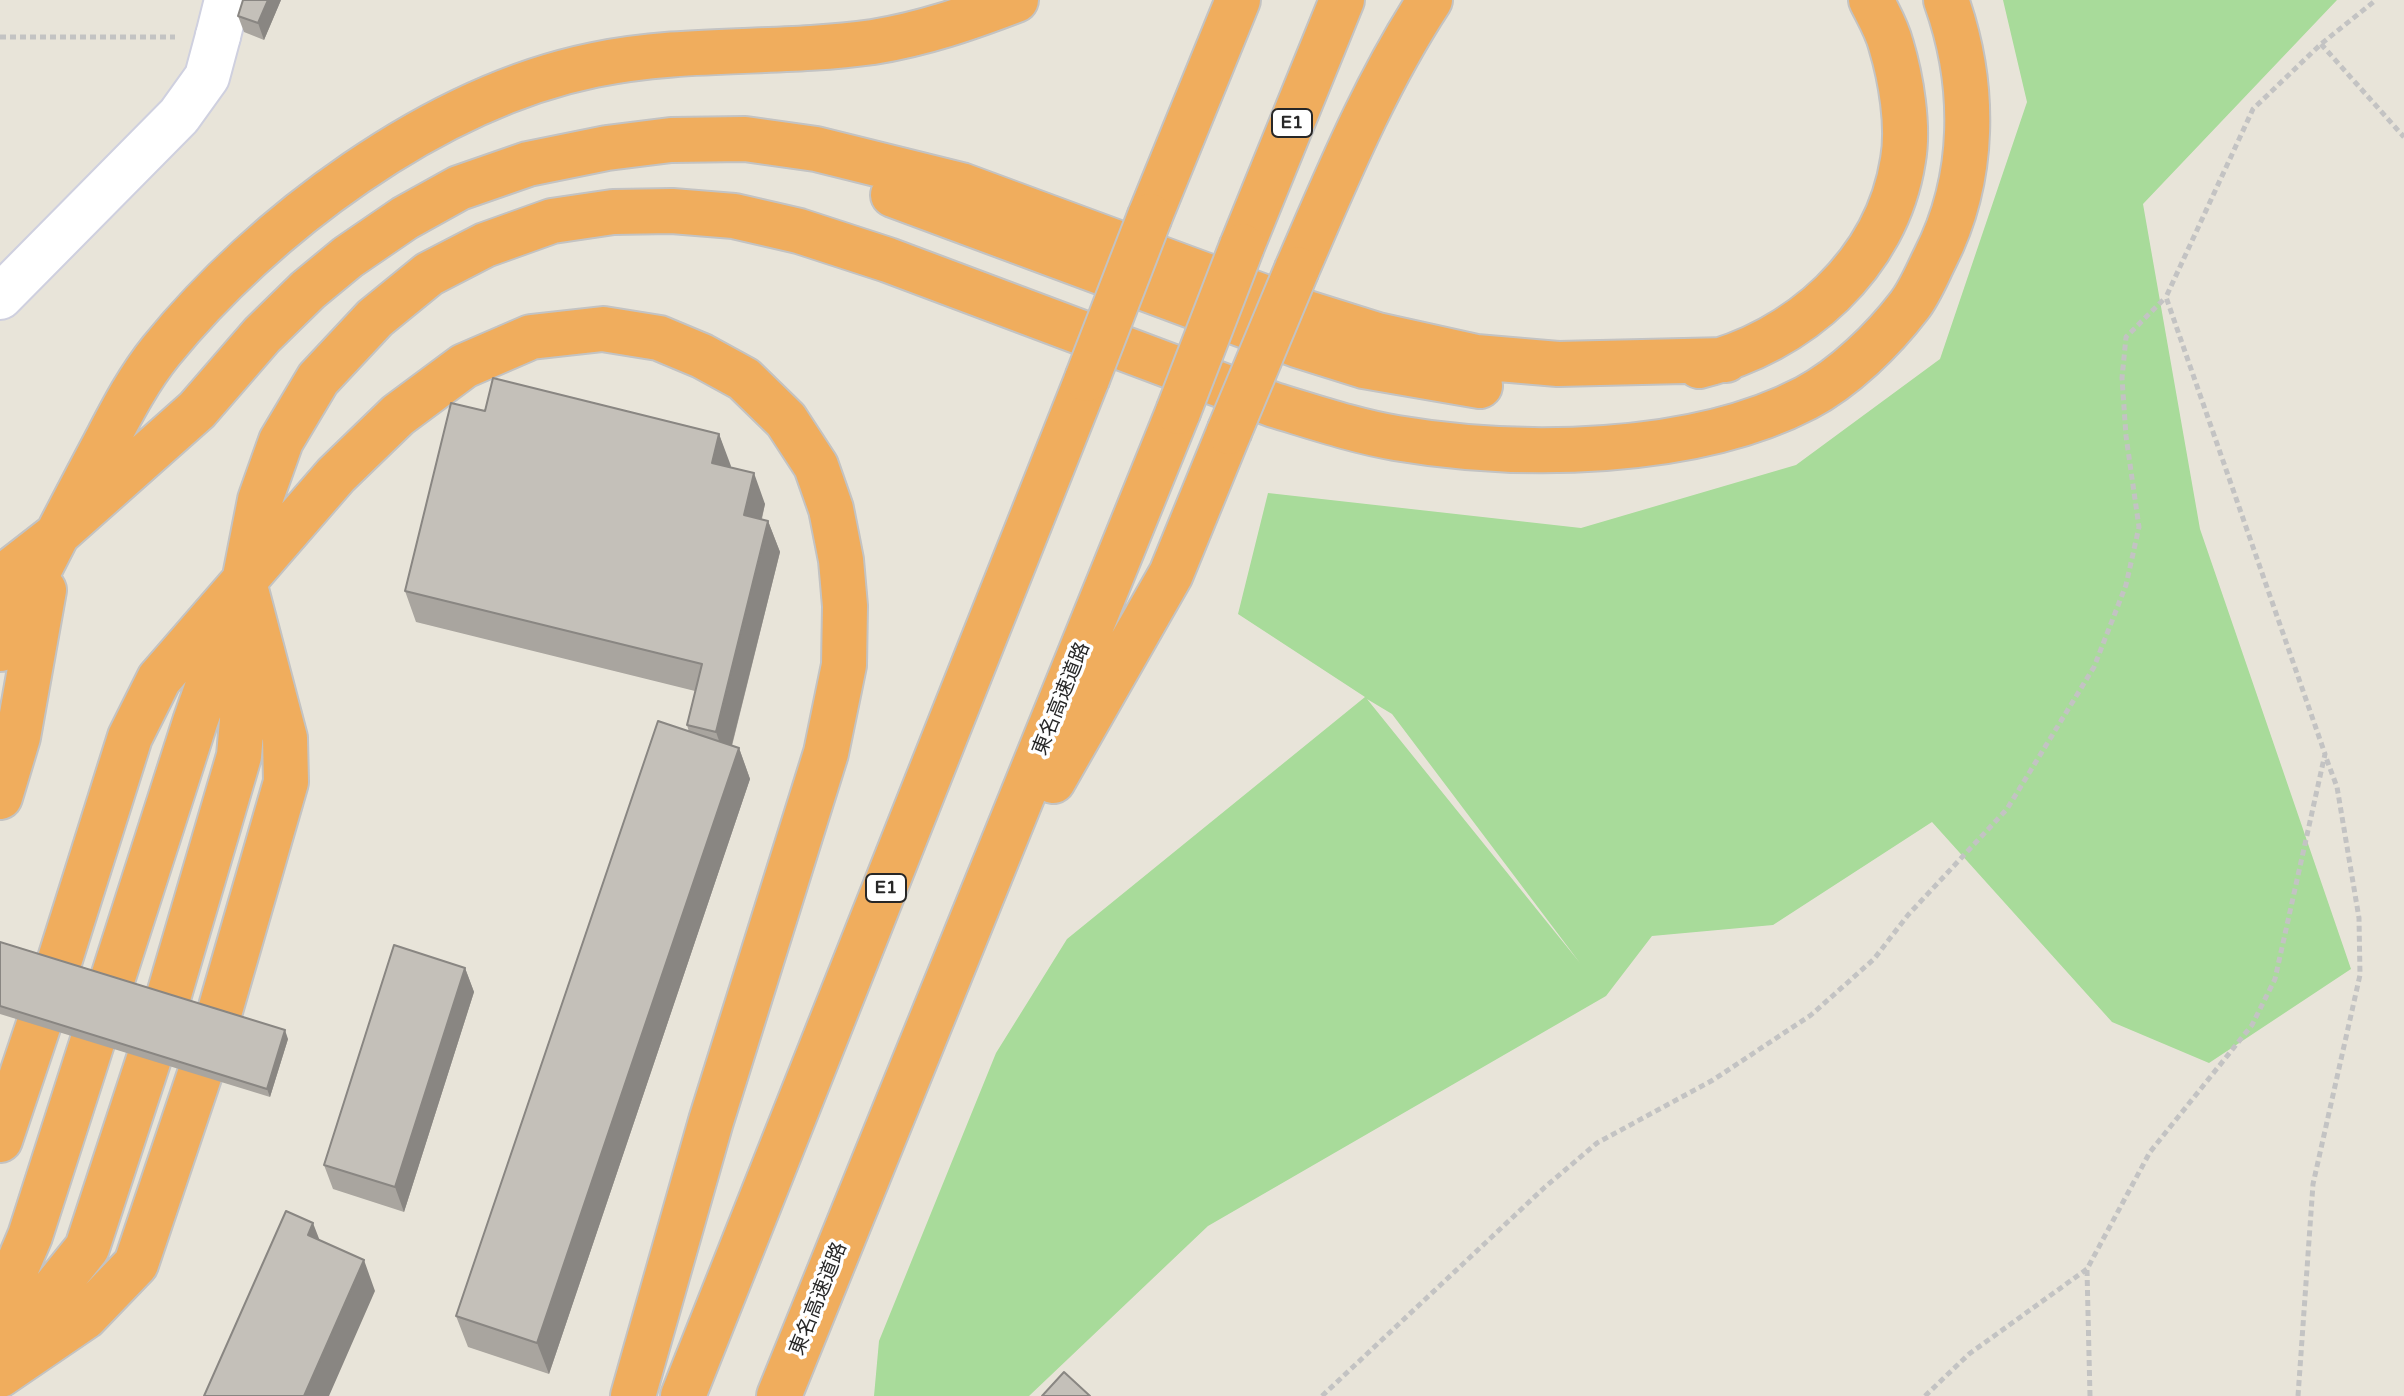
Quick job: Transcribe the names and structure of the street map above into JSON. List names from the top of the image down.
{
  "streets": {
    "highway": ["E1", "東名高速道路"]
  }
}
